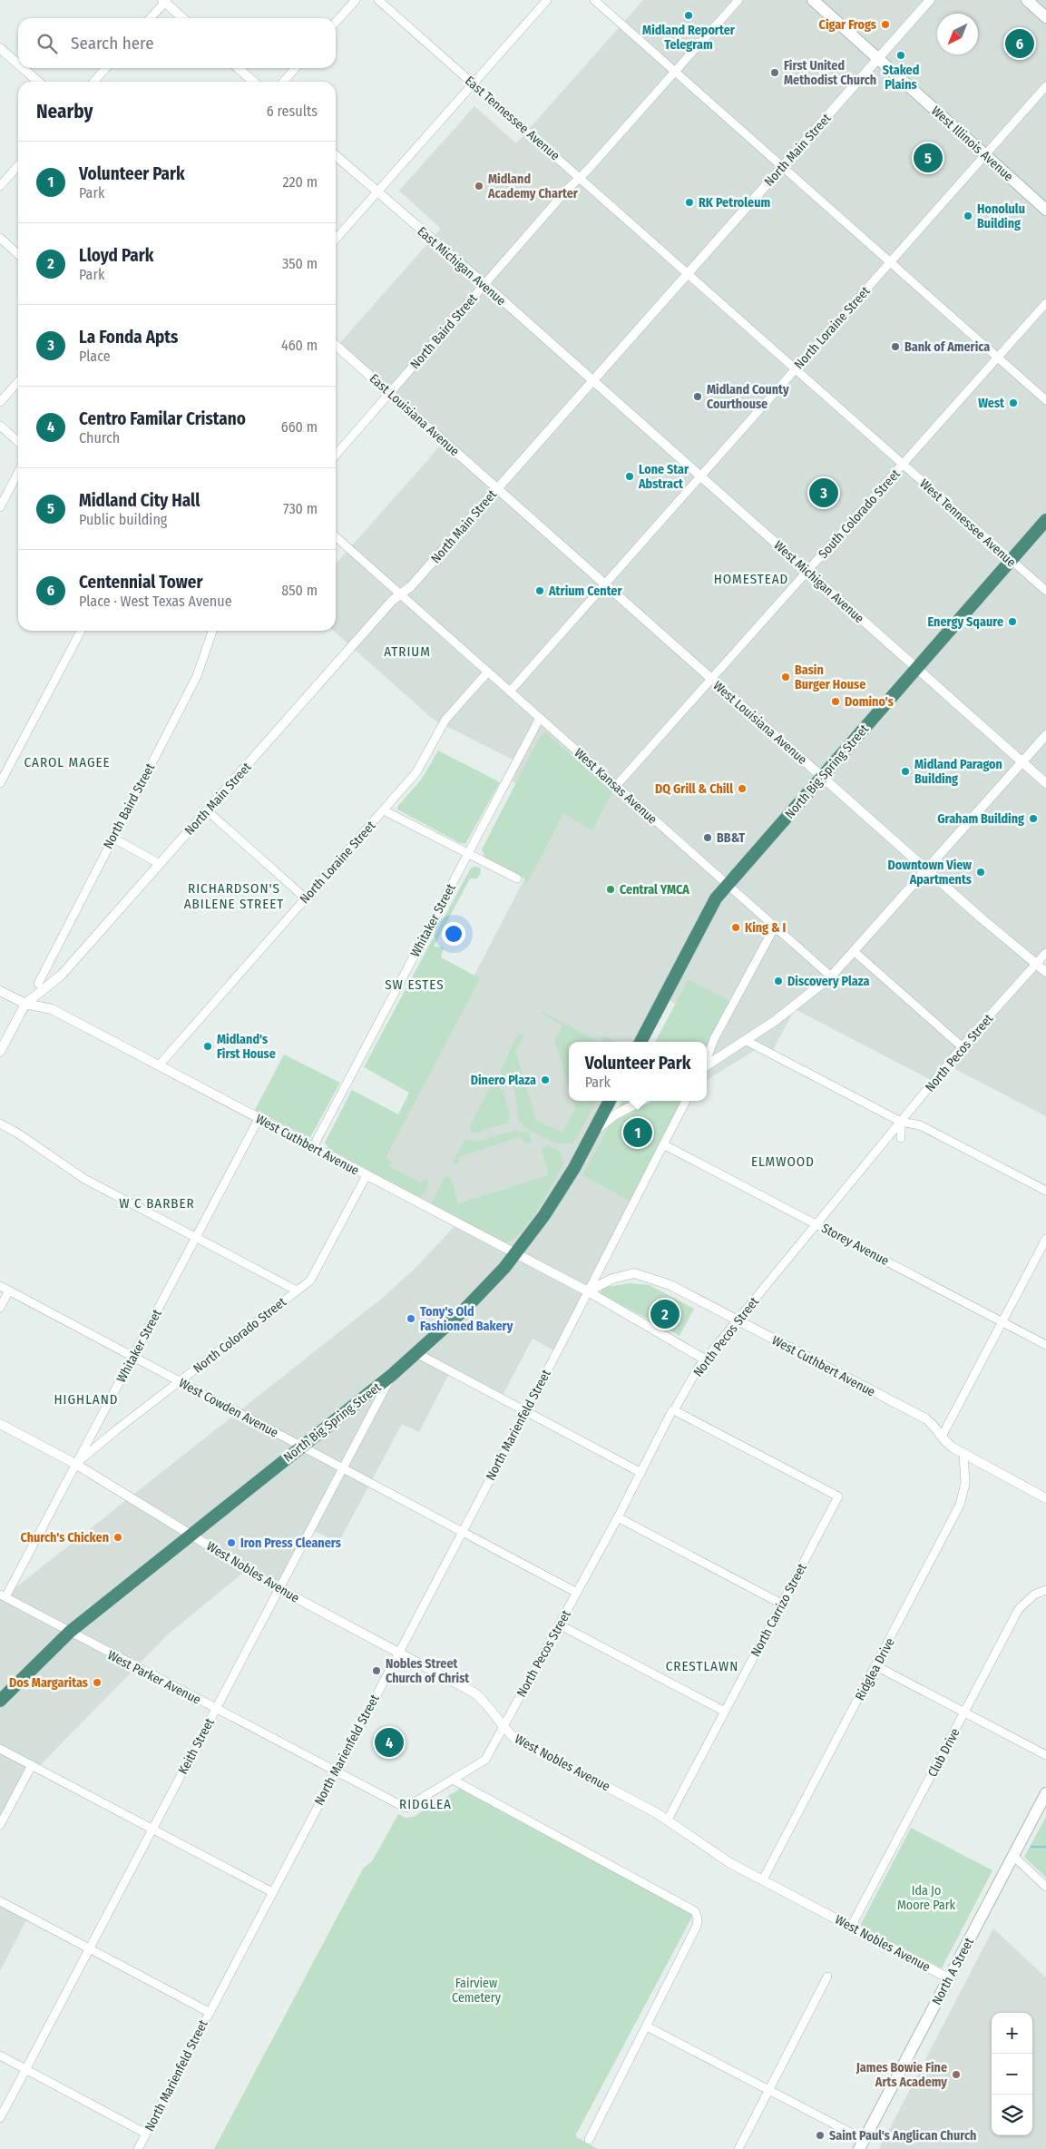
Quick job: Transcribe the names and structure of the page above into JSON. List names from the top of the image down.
{
  "streets": {
    "highway": ["North Big Spring Street"],
    "main road": ["West Illinois Avenue", "North A Street"],
    "street": [
      "East Tennessee Avenue",
      "North Main Street",
      "East Michigan Avenue",
      "North Loraine Street",
      "North Baird Street",
      "East Louisiana Avenue",
      "South Colorado Street",
      "West Tennessee Avenue",
      "West Michigan Avenue",
      "West Louisiana Avenue",
      "West Kansas Avenue",
      "Whitaker Street",
      "North Pecos Street",
      "West Cuthbert Avenue",
      "Storey Avenue",
      "North Colorado Street",
      "West Cowden Avenue",
      "North Marienfeld Street",
      "West Nobles Avenue",
      "North Carrizo Street",
      "Ridglea Drive",
      "West Parker Avenue",
      "Keith Street",
      "Club Drive"
    ]
  },
  "crossings": [
    ["East Tennessee Avenue", "North Main Street"],
    ["East Tennessee Avenue", "North Baird Street"],
    ["East Tennessee Avenue", "West Tennessee Avenue"],
    ["West Illinois Avenue", "North Main Street"],
    ["West Illinois Avenue", "North Loraine Street"],
    ["North Main Street", "East Michigan Avenue"],
    ["North Main Street", "East Louisiana Avenue"],
    ["North Main Street", "West Tennessee Avenue"],
    ["North Main Street", "West Michigan Avenue"],
    ["North Main Street", "West Louisiana Avenue"],
    ["North Main Street", "West Kansas Avenue"],
    ["North Main Street", "West Cuthbert Avenue"],
    ["East Michigan Avenue", "North Baird Street"],
    ["East Michigan Avenue", "West Michigan Avenue"],
    ["North Loraine Street", "West Tennessee Avenue"],
    ["North Loraine Street", "West Michigan Avenue"],
    ["North Loraine Street", "West Louisiana Avenue"],
    ["North Loraine Street", "West Kansas Avenue"],
    ["North Loraine Street", "West Cuthbert Avenue"],
    ["North Baird Street", "East Louisiana Avenue"],
    ["East Louisiana Avenue", "West Louisiana Avenue"],
    ["South Colorado Street", "West Tennessee Avenue"],
    ["South Colorado Street", "West Michigan Avenue"],
    ["South Colorado Street", "West Louisiana Avenue"],
    ["South Colorado Street", "West Kansas Avenue"],
    ["West Tennessee Avenue", "North Big Spring Street"],
    ["West Michigan Avenue", "North Big Spring Street"],
    ["West Louisiana Avenue", "North Big Spring Street"],
    ["West Louisiana Avenue", "North Pecos Street"],
    ["North Big Spring Street", "West Kansas Avenue"],
    ["North Big Spring Street", "West Cuthbert Avenue"],
    ["North Big Spring Street", "West Cowden Avenue"],
    ["North Big Spring Street", "West Nobles Avenue"],
    ["North Big Spring Street", "West Parker Avenue"],
    ["North Big Spring Street", "Keith Street"],
    ["West Kansas Avenue", "Whitaker Street"],
    ["Whitaker Street", "West Cuthbert Avenue"],
    ["Whitaker Street", "North Colorado Street"],
    ["Whitaker Street", "West Cowden Avenue"],
    ["Whitaker Street", "West Nobles Avenue"],
    ["Whitaker Street", "West Parker Avenue"],
    ["North Pecos Street", "West Cuthbert Avenue"],
    ["North Pecos Street", "Storey Avenue"],
    ["North Pecos Street", "West Cowden Avenue"],
    ["North Pecos Street", "West Nobles Avenue"],
    ["North Pecos Street", "North Carrizo Street"],
    ["North Pecos Street", "West Parker Avenue"],
    ["West Cuthbert Avenue", "North Colorado Street"],
    ["West Cuthbert Avenue", "North Marienfeld Street"],
    ["West Cuthbert Avenue", "Ridglea Drive"],
    ["Storey Avenue", "North Marienfeld Street"],
    ["North Colorado Street", "West Cowden Avenue"],
    ["North Colorado Street", "West Nobles Avenue"],
    ["West Cowden Avenue", "North Marienfeld Street"],
    ["West Cowden Avenue", "Keith Street"],
    ["North Marienfeld Street", "West Nobles Avenue"],
    ["North Marienfeld Street", "West Parker Avenue"],
    ["West Nobles Avenue", "North Carrizo Street"],
    ["West Nobles Avenue", "Ridglea Drive"],
    ["West Nobles Avenue", "Keith Street"],
    ["West Nobles Avenue", "Club Drive"],
    ["West Nobles Avenue", "North A Street"],
    ["West Parker Avenue", "Keith Street"]
  ],
  "districts": [
    "HOMESTEAD",
    "ATRIUM",
    "CAROL MAGEE",
    "RICHARDSON'S ABILENE STREET",
    "SW ESTES",
    "ELMWOOD",
    "W C BARBER",
    "HIGHLAND",
    "CRESTLAWN",
    "RIDGLEA"
  ],
  "parks": ["Ida Jo Moore Park", "Fairview Cemetery"],
  "places": [
    "Midland Reporter Telegram",
    "Cigar Frogs",
    "Staked Plains",
    "First United Methodist Church",
    "Midland Academy Charter",
    "RK Petroleum",
    "Honolulu Building",
    "Bank of America",
    "Midland County Courthouse",
    "West",
    "Lone Star Abstract",
    "Atrium Center",
    "Energy Sqaure",
    "Basin Burger House",
    "Domino's",
    "Midland Paragon Building",
    "DQ Grill & Chill",
    "Graham Building",
    "BB&T",
    "Downtown View Apartments",
    "Central YMCA",
    "King & I",
    "Discovery Plaza",
    "Midland's First House",
    "Dinero Plaza",
    "Tony's Old Fashioned Bakery",
    "Church's Chicken",
    "Iron Press Cleaners",
    "Nobles Street Church of Christ",
    "Dos Margaritas",
    "James Bowie Fine Arts Academy",
    "Saint Paul's Anglican Church"
  ],
  "north": "bottom left",
  "page": {
    "search": "Search here",
    "pins": [
      "6",
      "5",
      "3",
      "1",
      "2",
      "4"
    ],
    "heading": ["Nearby", "6 results"],
    "list": [
      {
        "mark": "1",
        "name": "Volunteer Park",
        "note": "Park",
        "value": "220 m"
      },
      {
        "mark": "2",
        "name": "Lloyd Park",
        "note": "Park",
        "value": "350 m"
      },
      {
        "mark": "3",
        "name": "La Fonda Apts",
        "note": "Place",
        "value": "460 m"
      },
      {
        "mark": "4",
        "name": "Centro Familar Cristano",
        "note": "Church",
        "value": "660 m"
      },
      {
        "mark": "5",
        "name": "Midland City Hall",
        "note": "Public building",
        "value": "730 m"
      },
      {
        "mark": "6",
        "name": "Centennial Tower",
        "note": "Place · West Texas Avenue",
        "value": "850 m"
      }
    ],
    "popup": ["Volunteer Park", "Park"],
    "map_buttons": ["+", "−"]
  }
}
